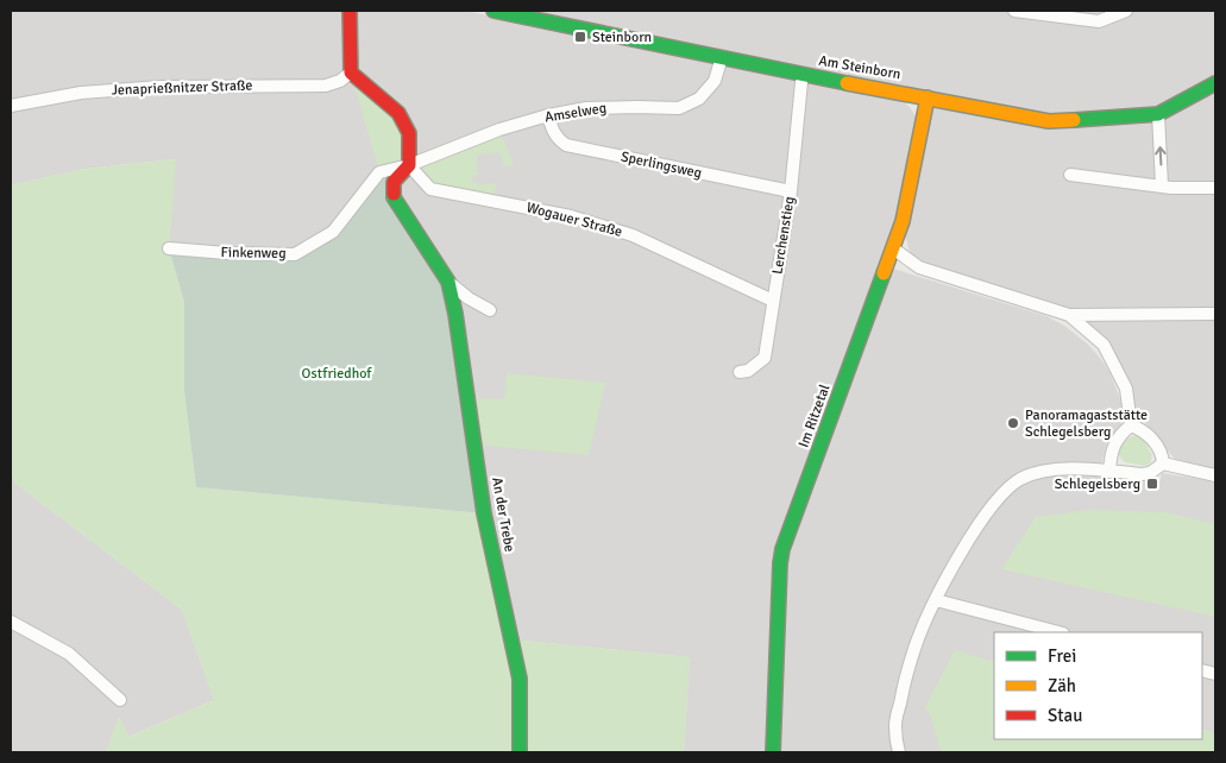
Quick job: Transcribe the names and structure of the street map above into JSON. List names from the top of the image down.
{
  "streets": {
    "street": [
      "Am Steinborn",
      "Jenaprießnitzer Straße",
      "Amselweg",
      "Sperlingsweg",
      "Wogauer Straße",
      "Lerchenstieg",
      "Finkenweg",
      "Im Ritzetal",
      "An der Trebe"
    ]
  },
  "crossings": [
    ["Am Steinborn", "Amselweg"],
    ["Am Steinborn", "Im Ritzetal"],
    ["Amselweg", "Sperlingsweg"],
    ["Amselweg", "Wogauer Straße"],
    ["Amselweg", "Finkenweg"],
    ["Amselweg", "An der Trebe"],
    ["Sperlingsweg", "Lerchenstieg"],
    ["Wogauer Straße", "Lerchenstieg"],
    ["Wogauer Straße", "Finkenweg"],
    ["Wogauer Straße", "An der Trebe"],
    ["Finkenweg", "An der Trebe"]
  ],
  "parks": ["Ostfriedhof"],
  "places": {
    "transit": ["Steinborn", "Schlegelsberg"],
    "other": ["Panoramagaststätte Schlegelsberg"]
  },
  "legend": ["Frei", "Zäh", "Stau"]
}
